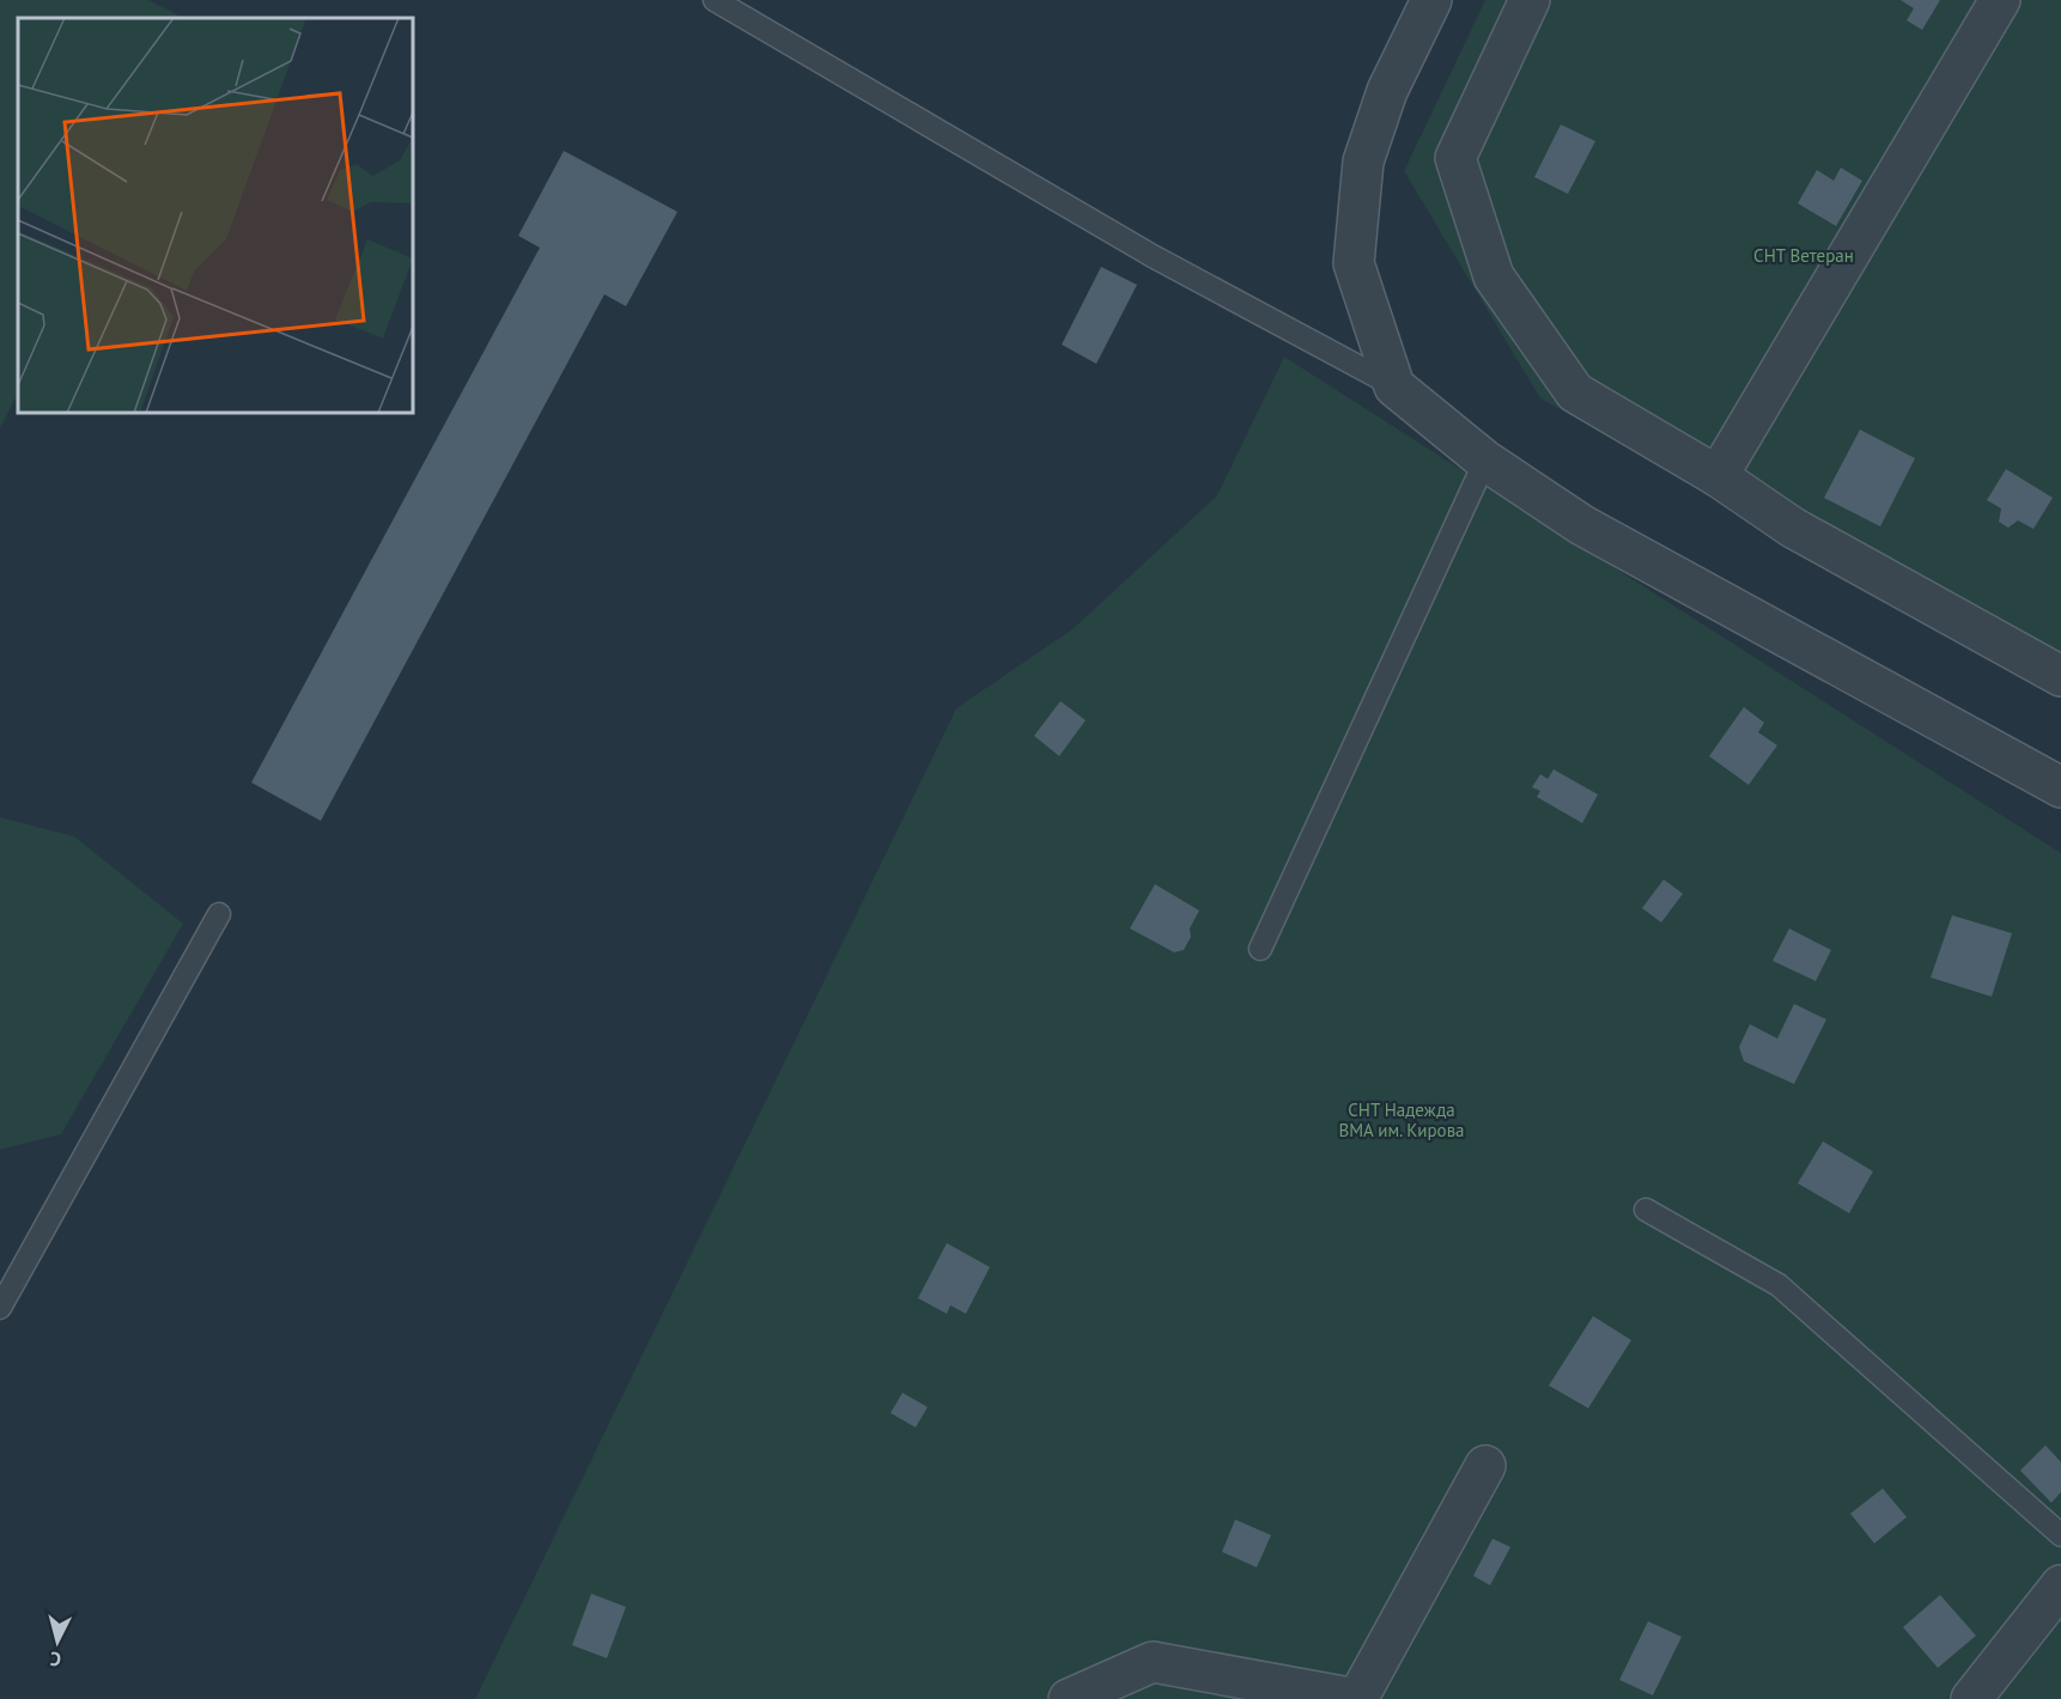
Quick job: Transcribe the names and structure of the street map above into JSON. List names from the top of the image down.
{
  "parks": ["СНТ Ветеран", "СНТ Надежда ВМА им. Кирова"],
  "north": "bottom"
}
